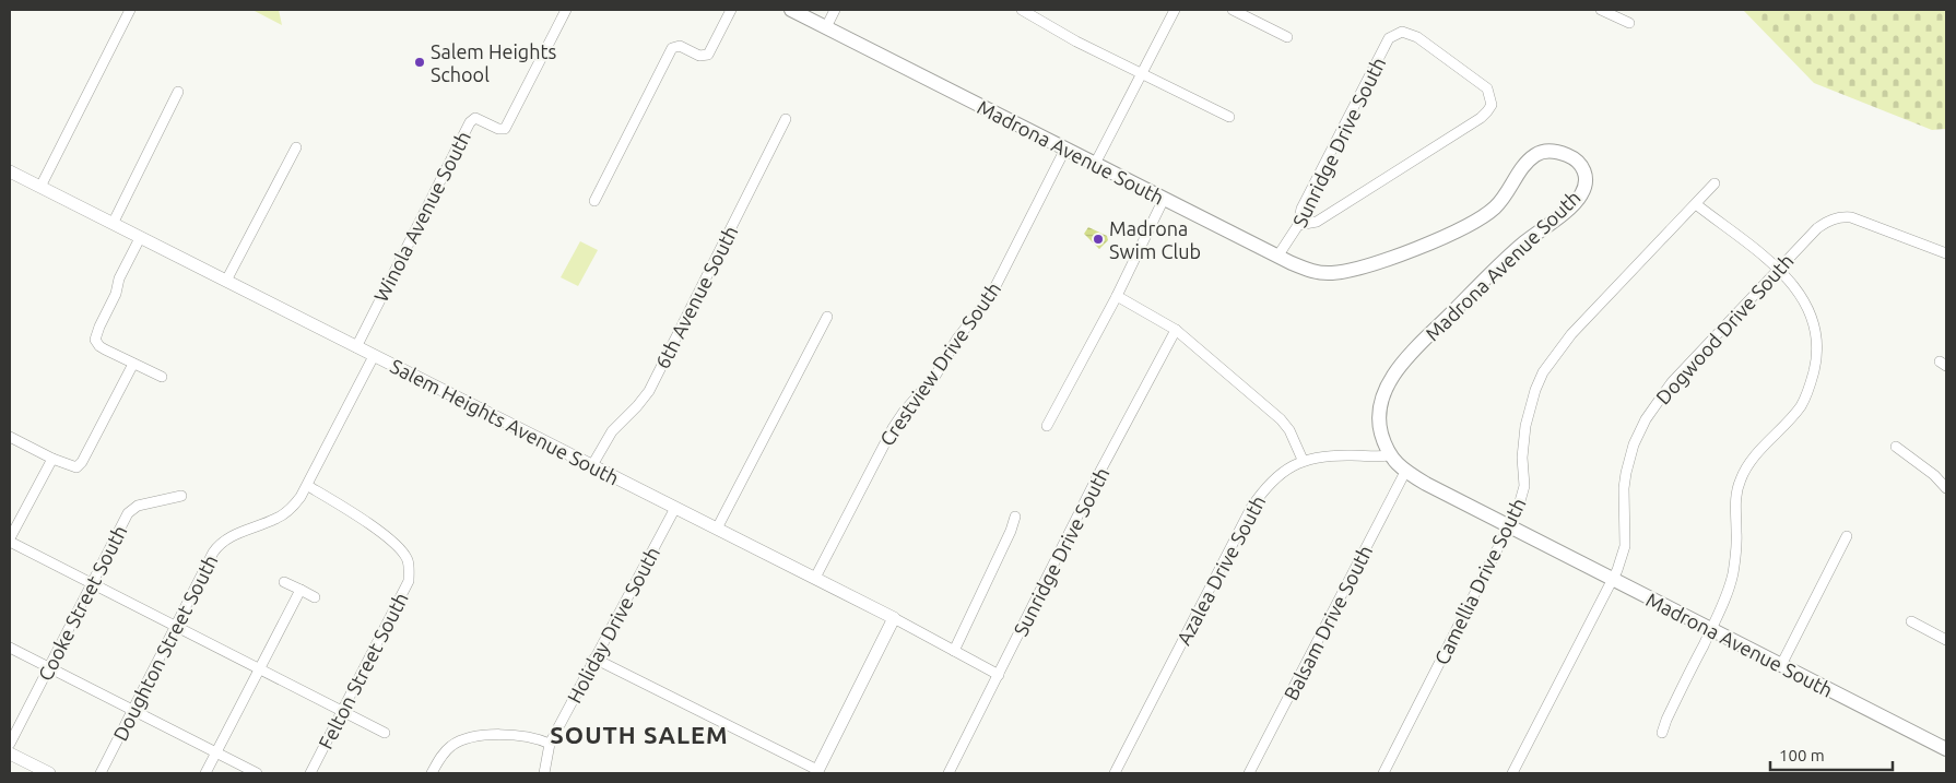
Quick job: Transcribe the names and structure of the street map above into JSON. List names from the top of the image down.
{
  "streets": {
    "main road": ["Madrona Avenue South"],
    "street": [
      "Sunridge Drive South",
      "Winola Avenue South",
      "6th Avenue South",
      "Dogwood Drive South",
      "Crestview Drive South",
      "Salem Heights Avenue South",
      "Azalea Drive South",
      "Camellia Drive South",
      "Cooke Street South",
      "Balsam Drive South",
      "Holiday Drive South",
      "Doughton Street South",
      "Felton Street South"
    ]
  },
  "crossings": [
    ["Sunridge Drive South", "Madrona Avenue South"],
    ["Sunridge Drive South", "Salem Heights Avenue South"],
    ["Madrona Avenue South", "Dogwood Drive South"],
    ["Madrona Avenue South", "Crestview Drive South"],
    ["Madrona Avenue South", "Azalea Drive South"],
    ["Madrona Avenue South", "Camellia Drive South"],
    ["Madrona Avenue South", "Balsam Drive South"],
    ["Winola Avenue South", "Salem Heights Avenue South"],
    ["6th Avenue South", "Salem Heights Avenue South"],
    ["Crestview Drive South", "Salem Heights Avenue South"],
    ["Salem Heights Avenue South", "Holiday Drive South"],
    ["Salem Heights Avenue South", "Doughton Street South"],
    ["Doughton Street South", "Felton Street South"]
  ],
  "districts": ["SOUTH SALEM"],
  "places": ["Salem Heights School", "Madrona Swim Club"],
  "scale_bar": "100 m"
}
